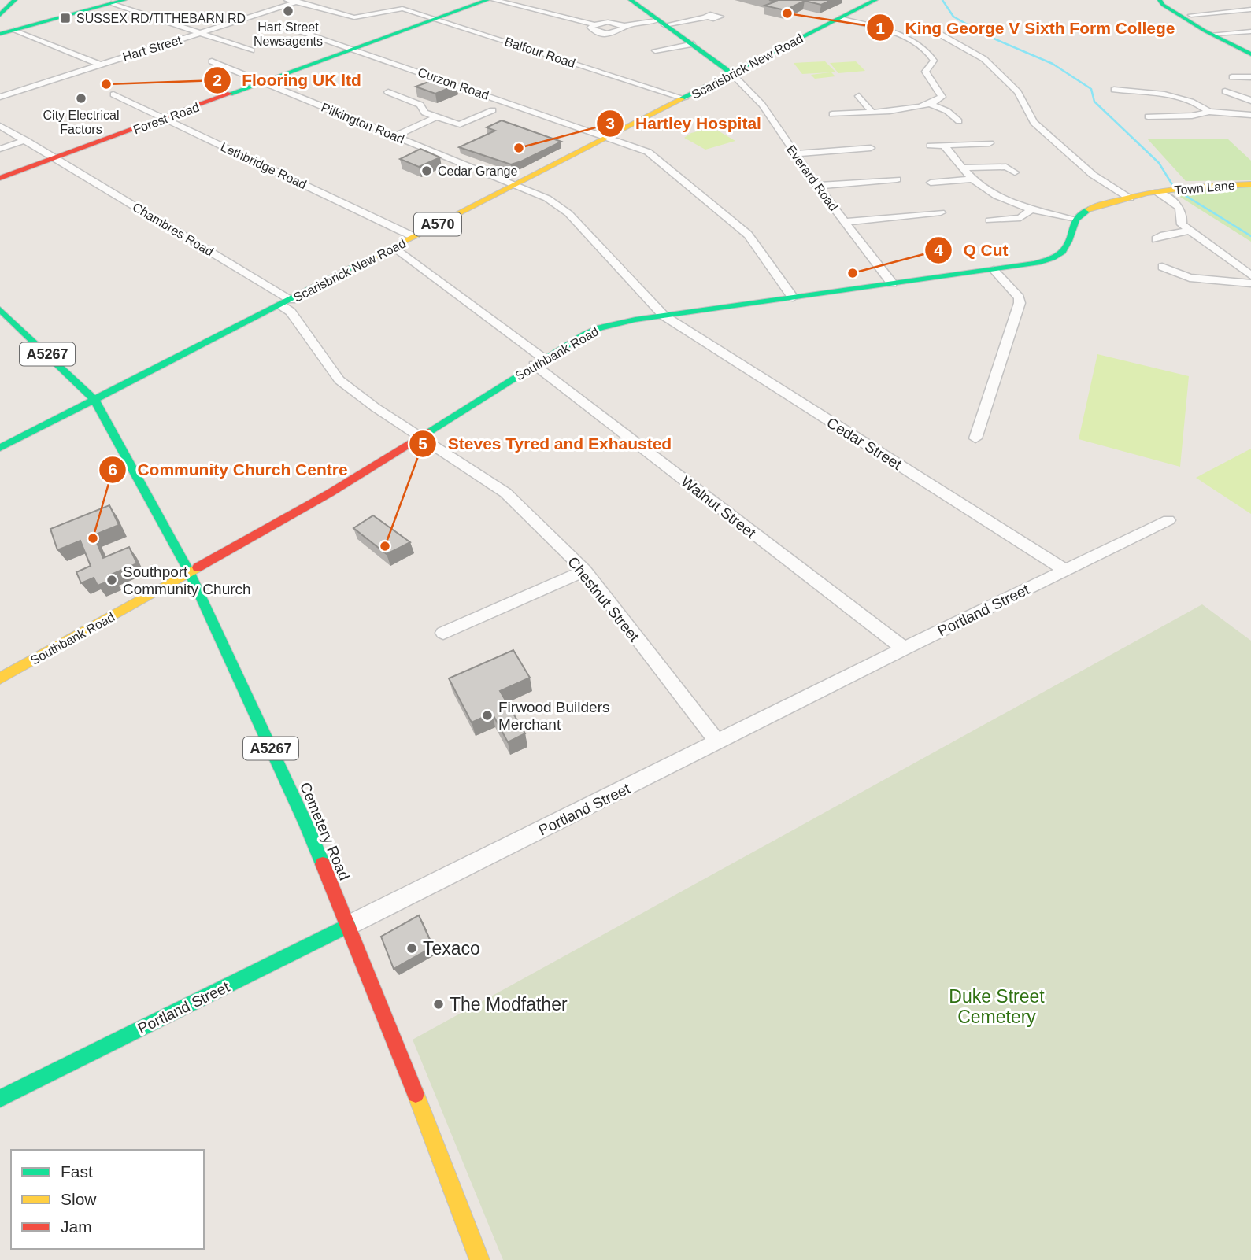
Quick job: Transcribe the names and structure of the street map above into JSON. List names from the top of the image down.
{
  "streets": {
    "main road": [
      "Scarisbrick New Road",
      "Forest Road",
      "Town Lane",
      "A570",
      "Southbank Road",
      "A5267",
      "Portland Street",
      "Cemetery Road"
    ],
    "street": [
      "Hart Street",
      "Balfour Road",
      "Curzon Road",
      "Pilkington Road",
      "Lethbridge Road",
      "Everard Road",
      "Chambres Road",
      "Cedar Street",
      "Walnut Street",
      "Chestnut Street"
    ]
  },
  "crossings": [
    ["Hart Street", "Balfour Road"],
    ["Balfour Road", "Scarisbrick New Road"],
    ["Balfour Road", "Forest Road"],
    ["Scarisbrick New Road", "Curzon Road"],
    ["Scarisbrick New Road", "Pilkington Road"],
    ["Scarisbrick New Road", "Lethbridge Road"],
    ["Scarisbrick New Road", "Everard Road"],
    ["Scarisbrick New Road", "Chambres Road"],
    ["Scarisbrick New Road", "A5267"],
    ["Scarisbrick New Road", "Walnut Street"],
    ["Scarisbrick New Road", "Cemetery Road"],
    ["Curzon Road", "Forest Road"],
    ["Curzon Road", "Southbank Road"],
    ["Forest Road", "Pilkington Road"],
    ["Forest Road", "Lethbridge Road"],
    ["Forest Road", "Chambres Road"],
    ["Pilkington Road", "Southbank Road"],
    ["Pilkington Road", "Cedar Street"],
    ["Everard Road", "Southbank Road"],
    ["Chambres Road", "Southbank Road"],
    ["Chambres Road", "Chestnut Street"],
    ["Southbank Road", "Cedar Street"],
    ["Southbank Road", "Walnut Street"],
    ["Southbank Road", "Chestnut Street"],
    ["Southbank Road", "Cemetery Road"],
    ["A5267", "Cemetery Road"],
    ["Cedar Street", "Portland Street"],
    ["Walnut Street", "Portland Street"],
    ["Chestnut Street", "Portland Street"],
    ["Portland Street", "Cemetery Road"]
  ],
  "parks": ["Duke Street Cemetery"],
  "places": {
    "other": [
      "Hart Street Newsagents",
      "King George V Sixth Form College",
      "Flooring UK ltd",
      "City Electrical Factors",
      "Hartley Hospital",
      "Cedar Grange",
      "Q Cut",
      "Community Church Centre",
      "Steves Tyred and Exhausted",
      "Southport Community Church",
      "Firwood Builders Merchant",
      "Texaco",
      "The Modfather"
    ],
    "transit": ["SUSSEX RD/TITHEBARN RD"]
  },
  "legend": ["Fast", "Slow", "Jam"]
}
